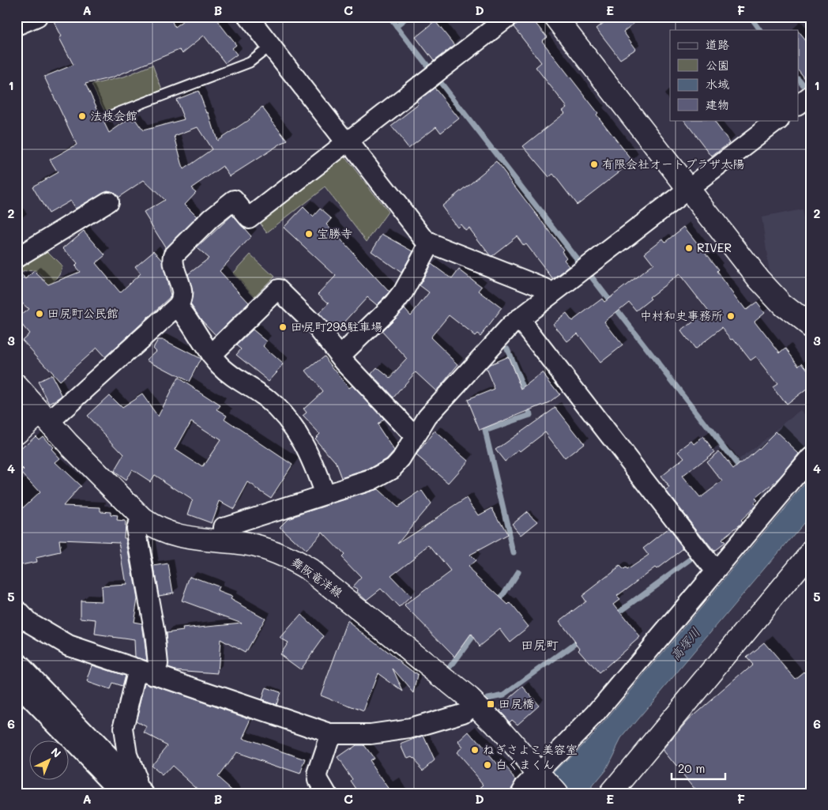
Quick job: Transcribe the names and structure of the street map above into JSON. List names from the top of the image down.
{
  "streets": {
    "street": ["舞阪竜洋線"]
  },
  "districts": ["田尻町"],
  "water": ["高塚川"],
  "places": {
    "other": [
      "法枝会館",
      "有限会社オートプラザ太陽",
      "宝勝寺",
      "RIVER",
      "田尻町公民館",
      "中村和史事務所",
      "田尻町298駐車場",
      "ねぎさよこ美容室",
      "白くまくん"
    ],
    "transit": ["田尻橋"]
  },
  "legend": [
    "道路",
    "公園",
    "水域",
    "建物"
  ],
  "scale_bar": "20 m",
  "north": "top right",
  "grid": {
    "columns": [
      "A",
      "B",
      "C",
      "D",
      "E",
      "F"
    ],
    "rows": [
      "1",
      "2",
      "3",
      "4",
      "5",
      "6"
    ]
  }
}
